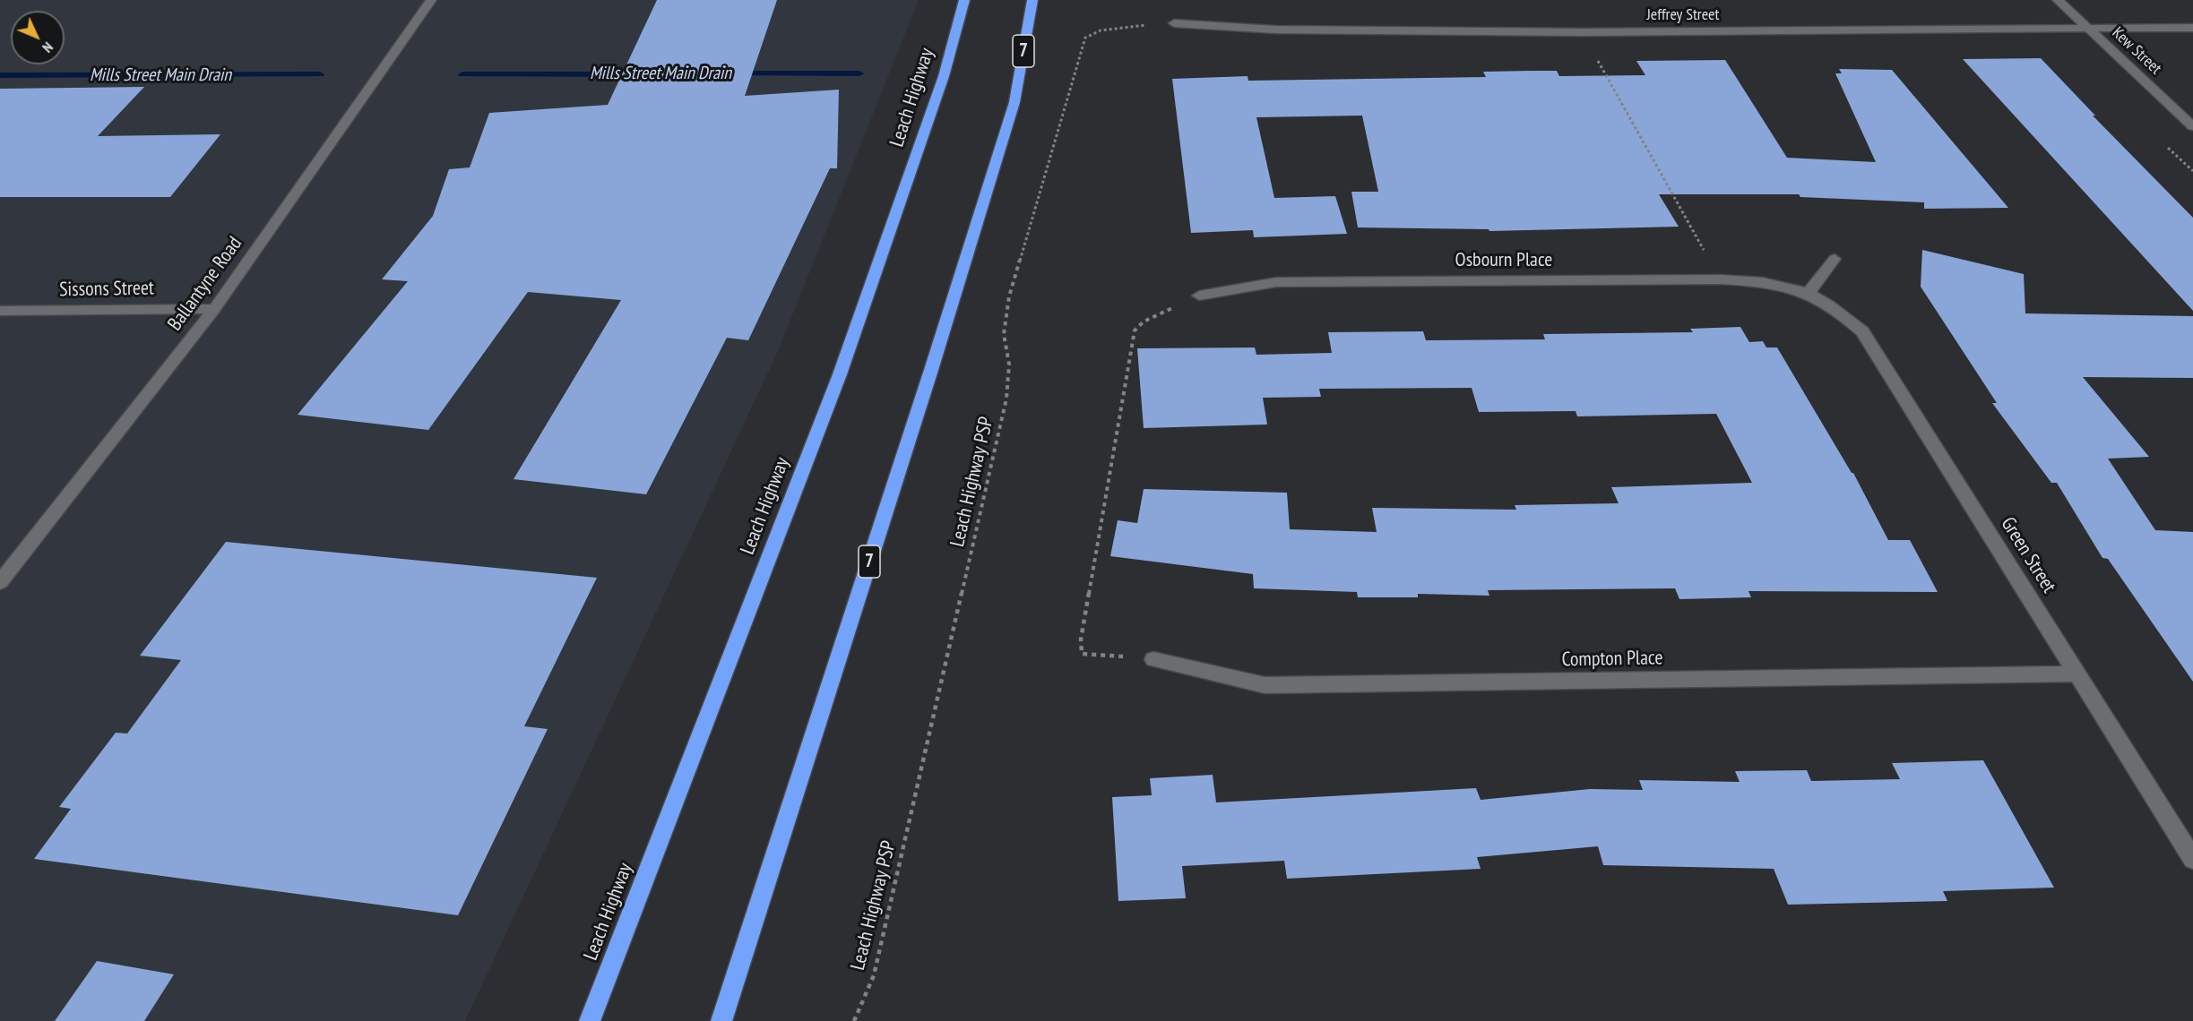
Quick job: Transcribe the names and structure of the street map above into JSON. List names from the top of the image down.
{
  "streets": {
    "highway": ["7", "Leach Highway"],
    "street": [
      "Jeffrey Street",
      "Kew Street",
      "Osbourn Place",
      "Ballantyne Road",
      "Sissons Street",
      "Green Street",
      "Compton Place"
    ],
    "path": ["Leach Highway PSP"]
  },
  "crossings": [
    ["Jeffrey Street", "Kew Street"],
    ["Jeffrey Street", "Leach Highway PSP"],
    ["Osbourn Place", "Green Street"],
    ["Ballantyne Road", "Sissons Street"],
    ["Green Street", "Compton Place"]
  ],
  "water": ["Mills Street Main Drain"],
  "north": "bottom right"
}
